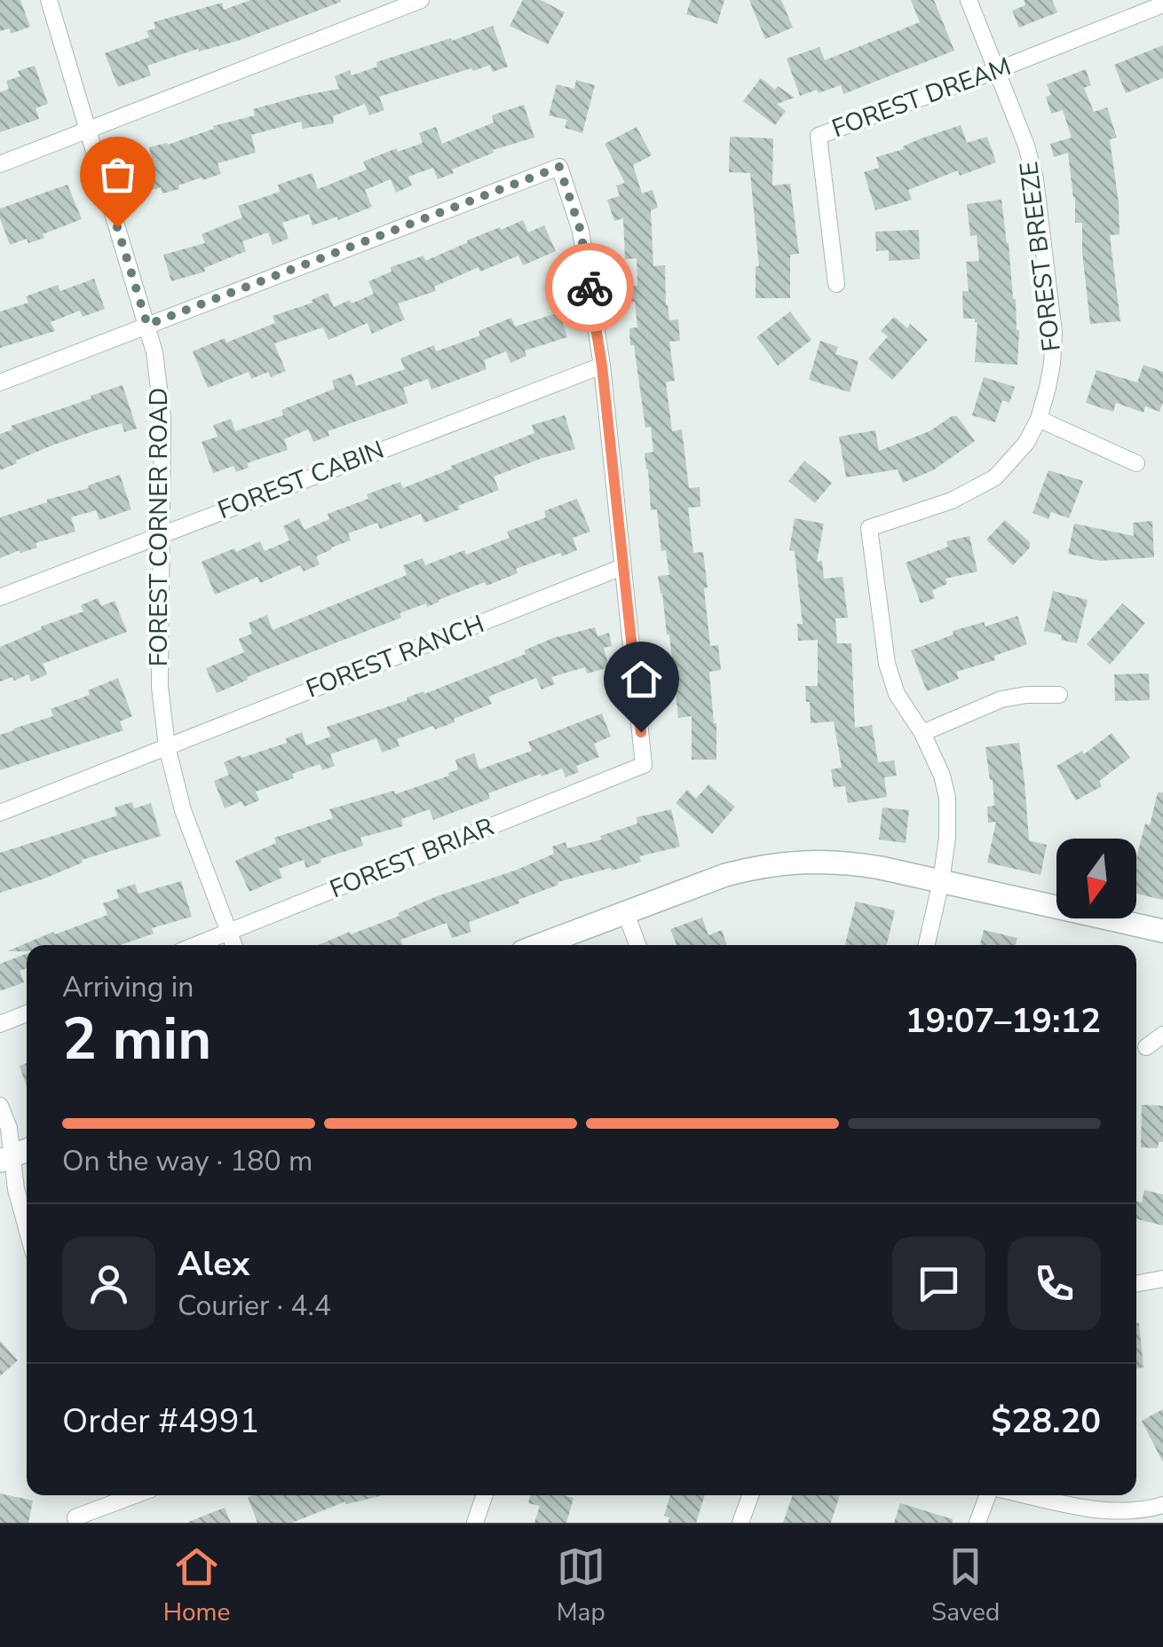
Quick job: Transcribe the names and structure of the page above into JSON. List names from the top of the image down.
{
  "streets": {
    "street": [
      "FOREST DREAM",
      "FOREST BREEZE",
      "FOREST CABIN",
      "FOREST CORNER ROAD",
      "FOREST RANCH",
      "FOREST BRIAR"
    ]
  },
  "crossings": [
    ["FOREST DREAM", "FOREST BREEZE"],
    ["FOREST CABIN", "FOREST CORNER ROAD"],
    ["FOREST CORNER ROAD", "FOREST RANCH"],
    ["FOREST CORNER ROAD", "FOREST BRIAR"],
    ["FOREST RANCH", "FOREST BRIAR"]
  ],
  "north": "bottom",
  "page": {
    "heading": ["2 min", "Arriving in", "19:07–19:12"],
    "panel": [
      "Alex",
      "Courier · 4.4",
      "Order #4991",
      "$28.20"
    ],
    "bar": "On the way · 180 m",
    "tabs": ["Home", "Map", "Saved"]
  }
}
